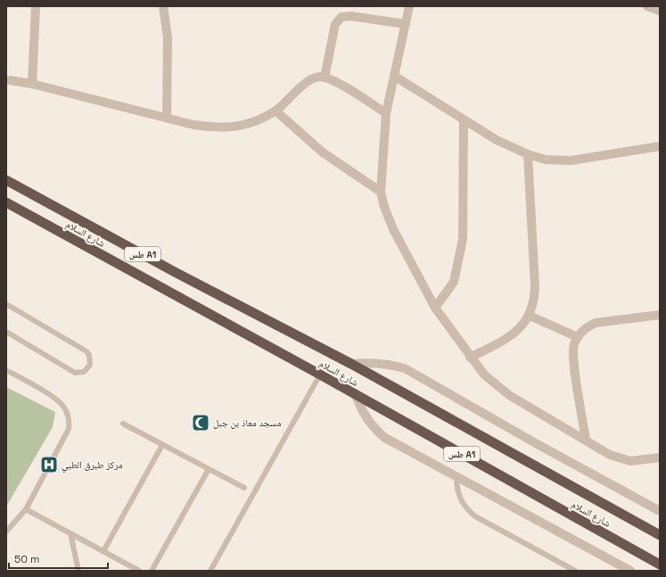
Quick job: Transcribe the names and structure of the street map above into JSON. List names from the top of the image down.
{
  "streets": {
    "highway": ["شارع السلام", "طس A1"]
  },
  "places": {
    "mosque": ["مسجد معاذ بن جبل"],
    "hospital": ["مركز طبرق الطبي"]
  },
  "scale_bar": "50 m"
}
